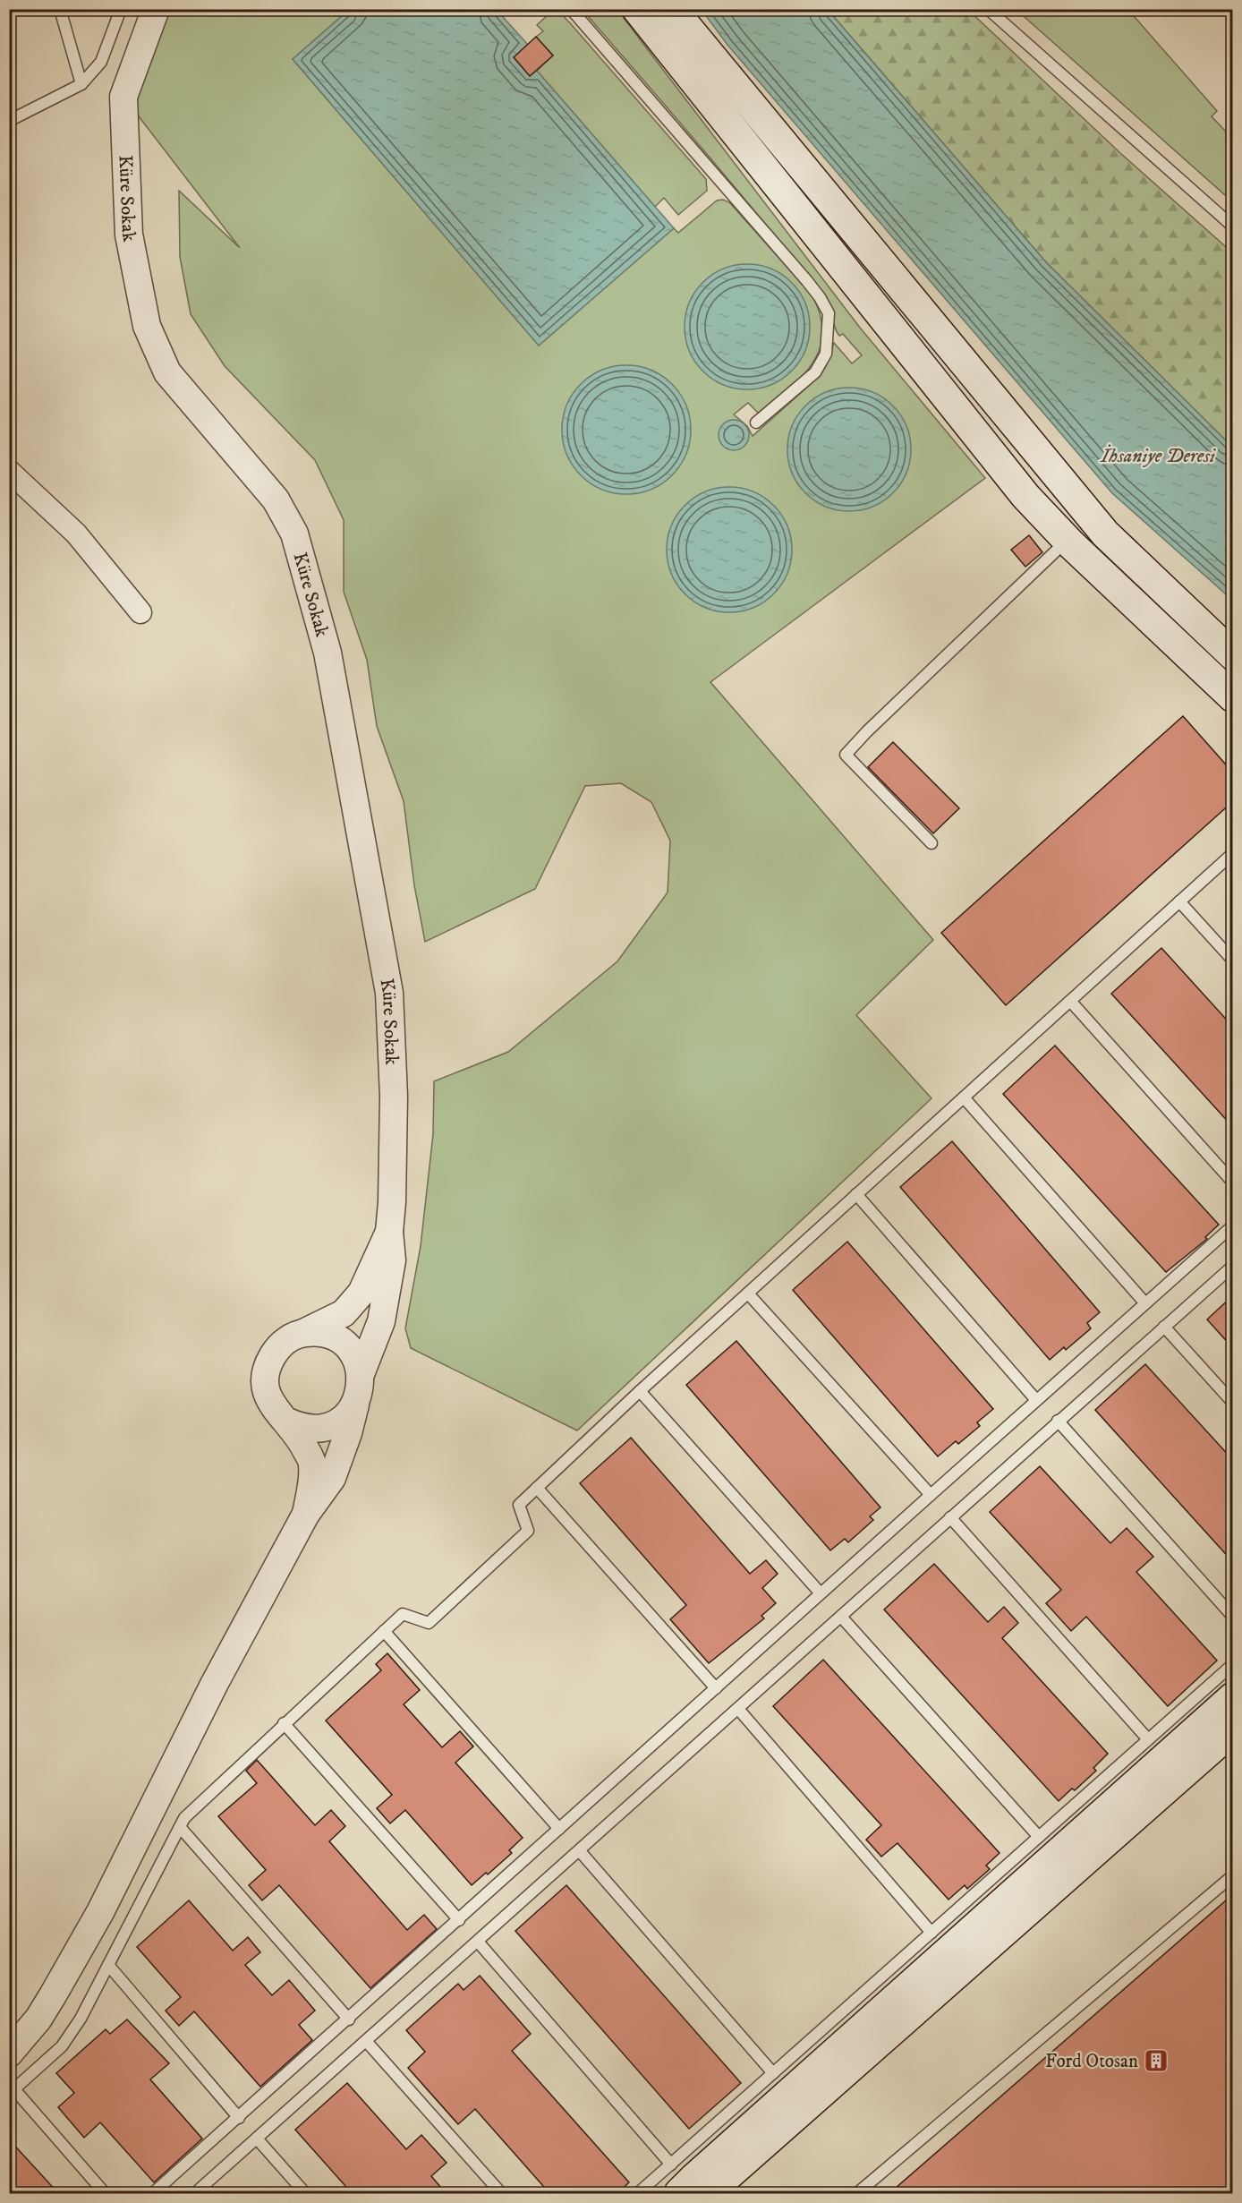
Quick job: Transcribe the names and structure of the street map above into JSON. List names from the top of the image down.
{
  "streets": {
    "street": ["Küre Sokak"]
  },
  "water": ["İhsaniye Deresi"],
  "places": {
    "building": ["Ford Otosan"]
  }
}
